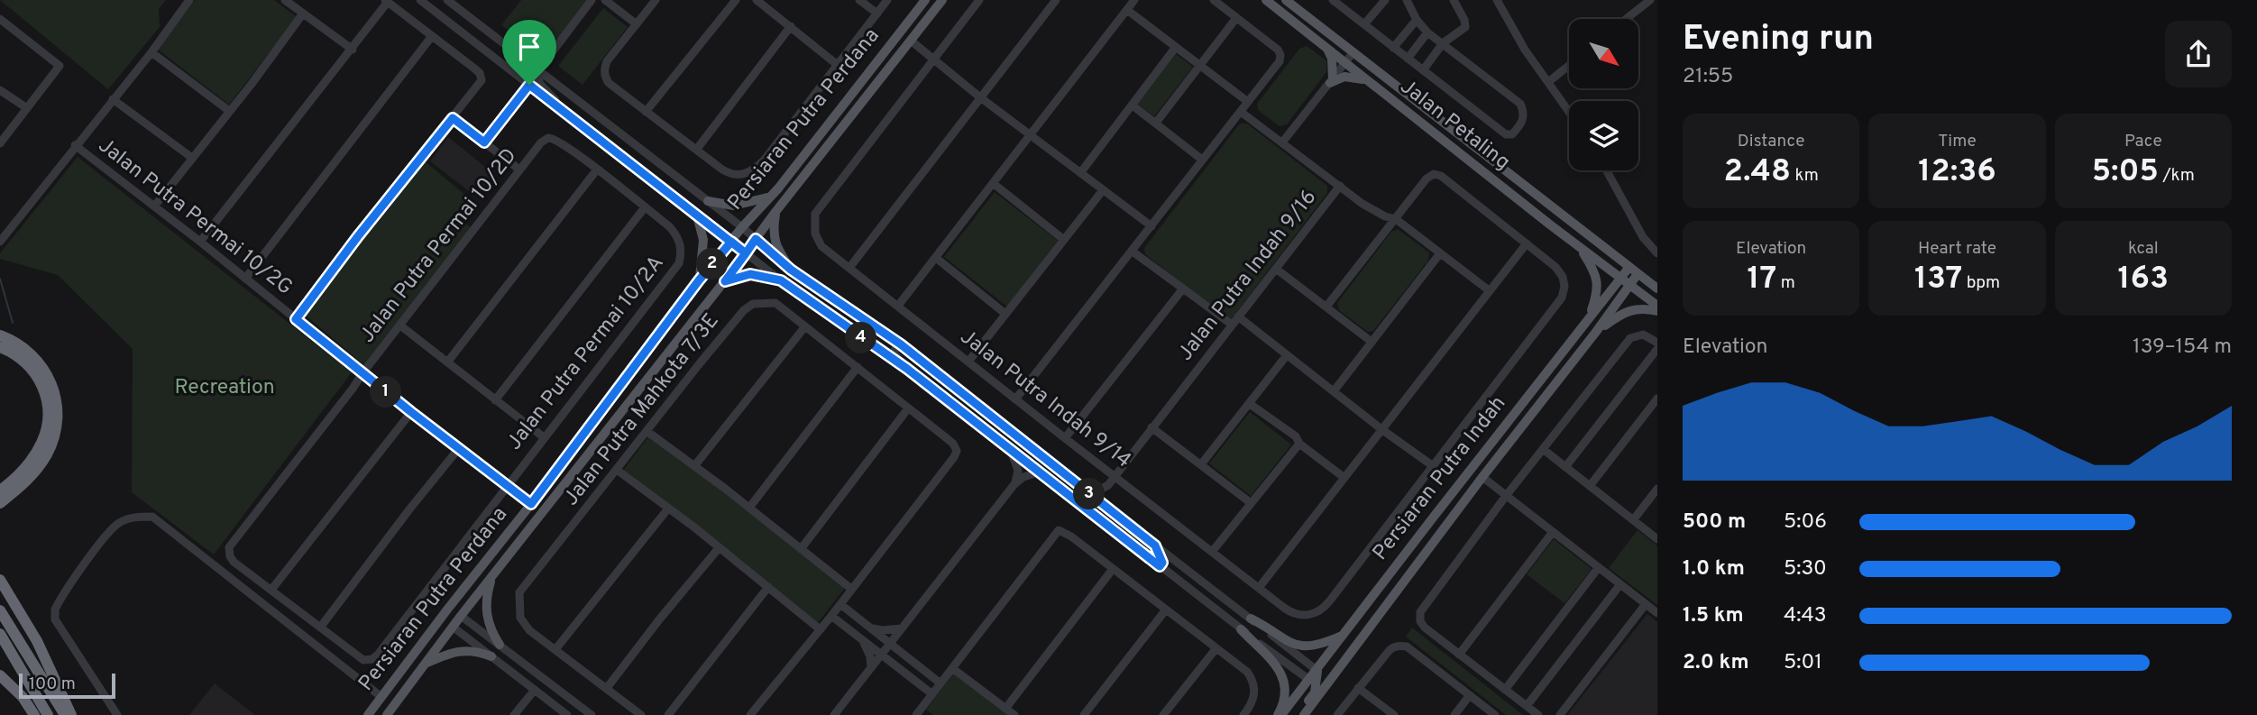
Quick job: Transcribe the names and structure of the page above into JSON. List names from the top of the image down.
{
  "streets": {
    "main road": ["Persiaran Putra Perdana", "Jalan Petaling", "Persiaran Putra Indah"],
    "street": [
      "Jalan Putra Permai 10/2G",
      "Jalan Putra Permai 10/2D",
      "Jalan Putra Indah 9/16",
      "Jalan Putra Permai 10/2A",
      "Jalan Putra Indah 9/14",
      "Jalan Putra Mahkota 7/3E"
    ]
  },
  "crossings": [
    ["Persiaran Putra Perdana", "Jalan Putra Permai 10/2G"],
    ["Jalan Petaling", "Persiaran Putra Indah"],
    ["Jalan Putra Permai 10/2G", "Jalan Putra Permai 10/2D"],
    ["Jalan Putra Permai 10/2G", "Jalan Putra Permai 10/2A"],
    ["Jalan Putra Permai 10/2D", "Jalan Putra Permai 10/2A"],
    ["Jalan Putra Indah 9/16", "Jalan Putra Indah 9/14"]
  ],
  "parks": ["Recreation"],
  "scale_bar": "100 m",
  "north": "bottom right",
  "page": {
    "heading": ["Evening run", "21:55"],
    "stats": [
      ["Distance", "2.48 km"],
      ["Time", "12:36"],
      ["Pace", "5:05 /km"],
      ["Elevation", "17 m"],
      ["Heart rate", "137 bpm"],
      ["kcal", "163"]
    ],
    "pins": [
      "2",
      "4",
      "1",
      "3"
    ],
    "chart": ["Elevation", "139–154 m"],
    "list": [
      {
        "name": "500 m",
        "note": "5:06"
      },
      {
        "name": "1.0 km",
        "note": "5:30"
      },
      {
        "name": "1.5 km",
        "note": "4:43"
      },
      {
        "name": "2.0 km",
        "note": "5:01"
      }
    ],
    "scale": "100 m"
  }
}
